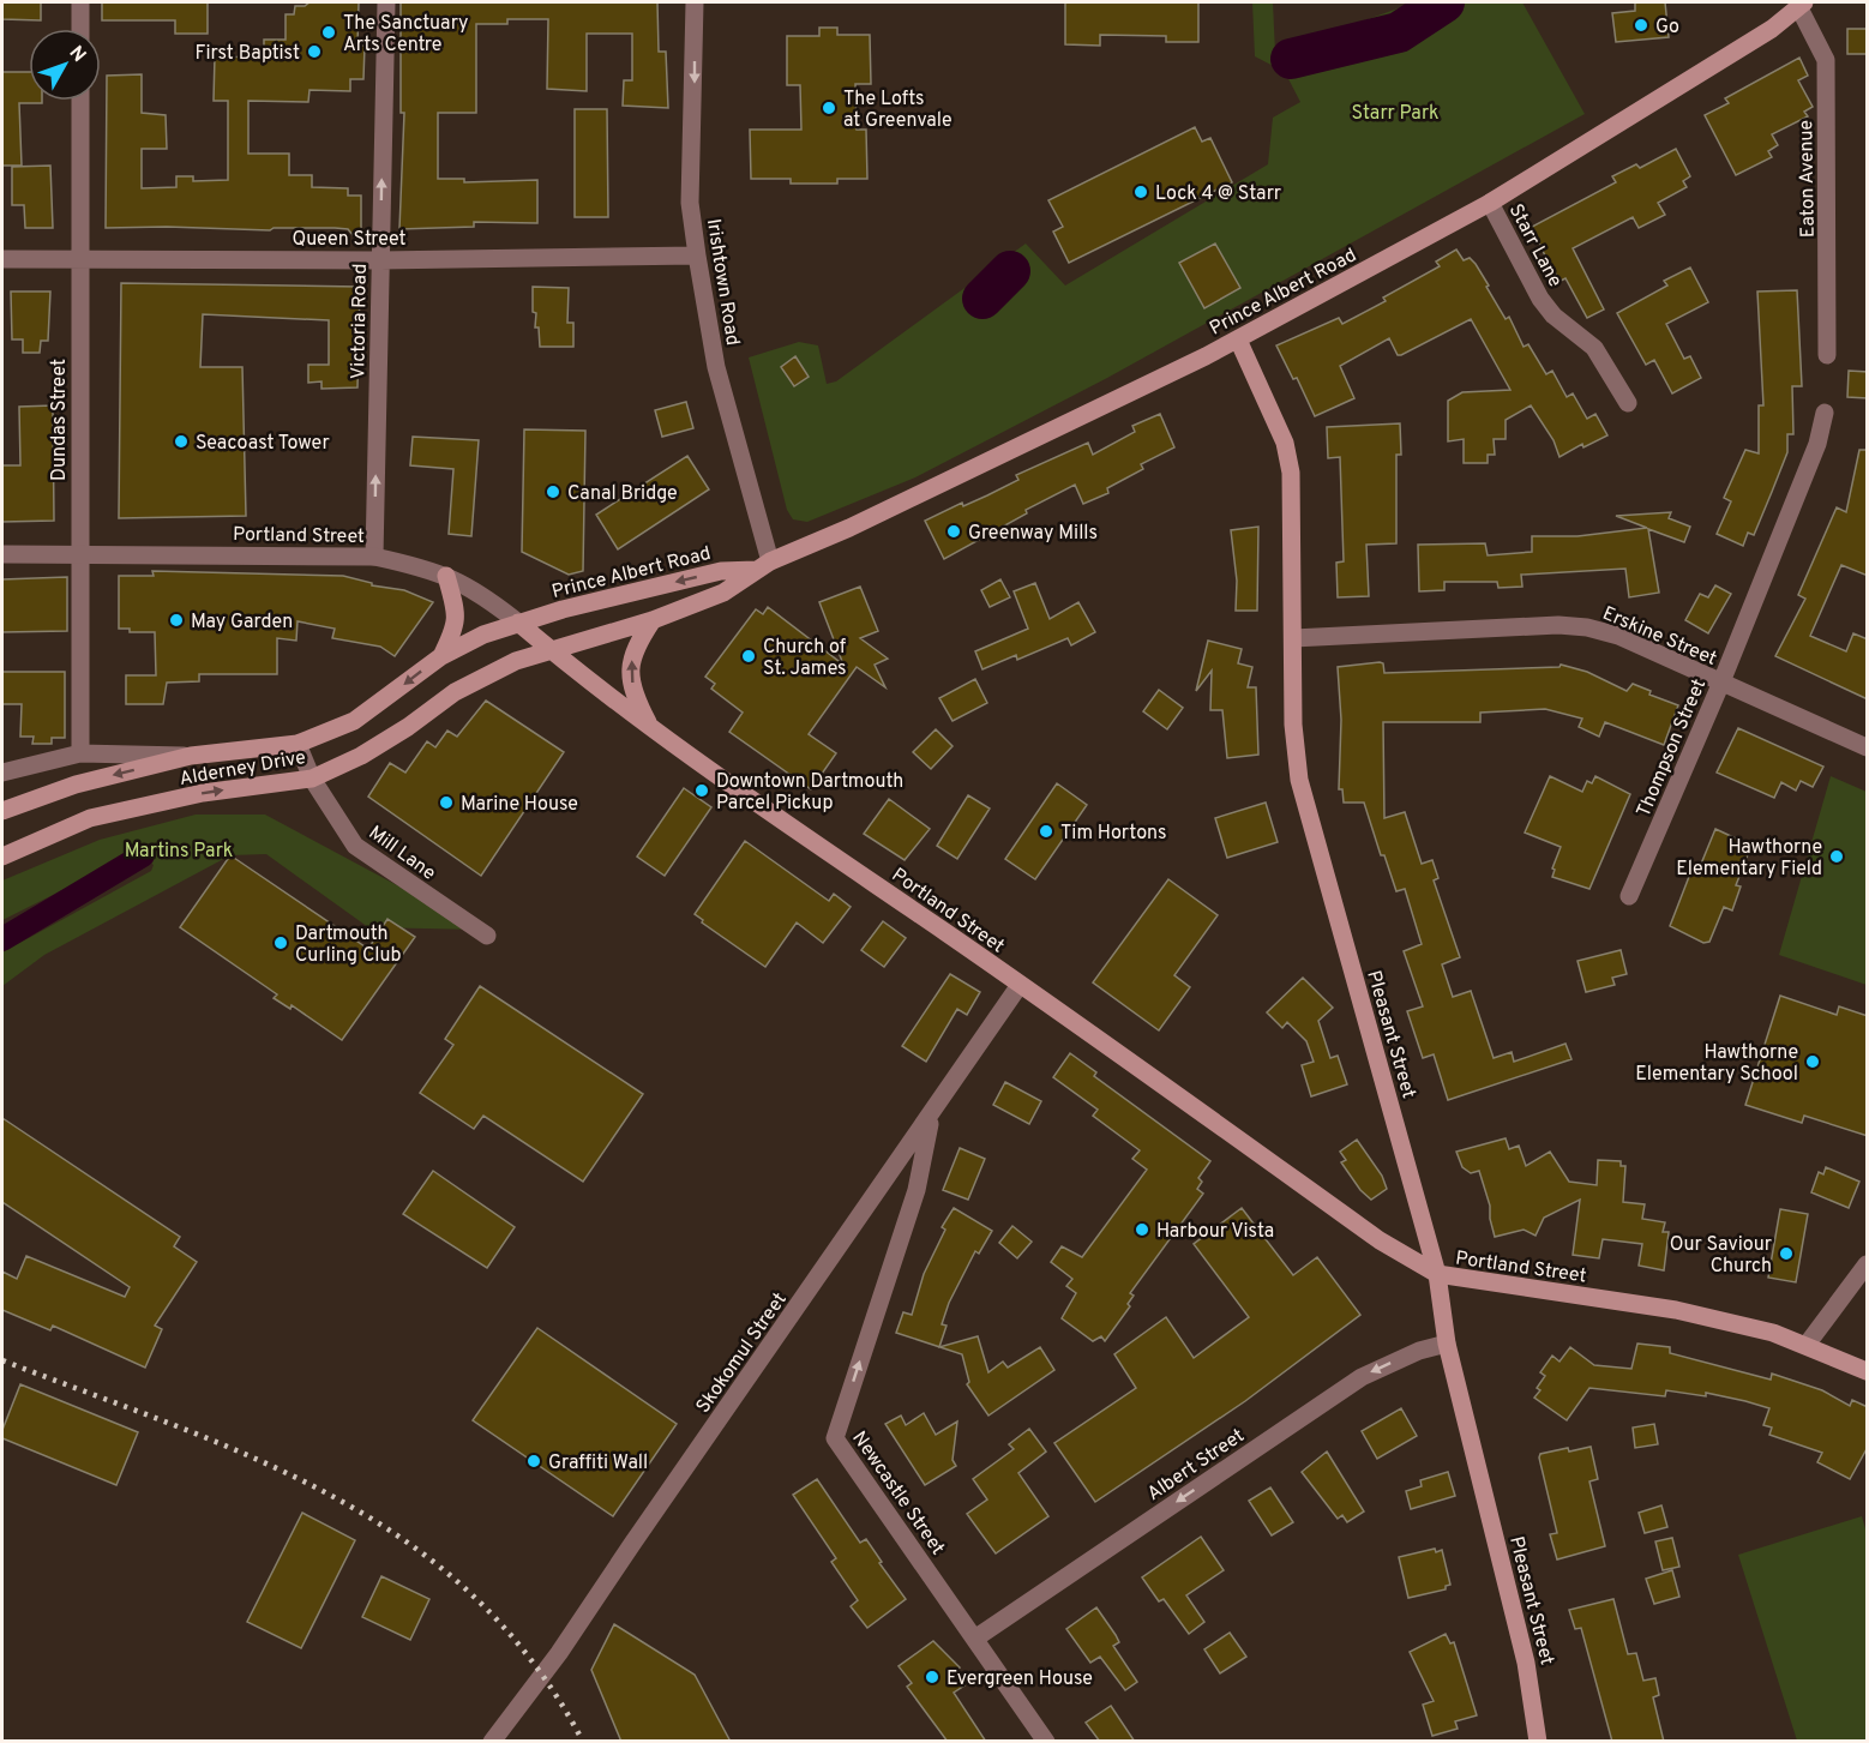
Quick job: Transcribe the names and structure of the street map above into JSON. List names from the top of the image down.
{
  "streets": {
    "main road": [
      "Prince Albert Road",
      "Portland Street",
      "Alderney Drive",
      "Pleasant Street"
    ],
    "street": [
      "Eaton Avenue",
      "Queen Street",
      "Starr Lane",
      "Irishtown Road",
      "Victoria Road",
      "Dundas Street",
      "Erskine Street",
      "Thompson Street",
      "Mill Lane",
      "Skokomul Street",
      "Albert Street",
      "Newcastle Street"
    ]
  },
  "crossings": [
    ["Eaton Avenue", "Prince Albert Road"],
    ["Queen Street", "Irishtown Road"],
    ["Queen Street", "Victoria Road"],
    ["Queen Street", "Dundas Street"],
    ["Starr Lane", "Prince Albert Road"],
    ["Irishtown Road", "Prince Albert Road"],
    ["Prince Albert Road", "Portland Street"],
    ["Prince Albert Road", "Alderney Drive"],
    ["Prince Albert Road", "Pleasant Street"],
    ["Victoria Road", "Portland Street"],
    ["Dundas Street", "Portland Street"],
    ["Portland Street", "Alderney Drive"],
    ["Portland Street", "Pleasant Street"],
    ["Portland Street", "Skokomul Street"],
    ["Erskine Street", "Thompson Street"],
    ["Erskine Street", "Pleasant Street"],
    ["Alderney Drive", "Mill Lane"],
    ["Pleasant Street", "Albert Street"],
    ["Skokomul Street", "Newcastle Street"],
    ["Albert Street", "Newcastle Street"]
  ],
  "one_way": [
    "Irishtown Road",
    "Victoria Road",
    "Albert Street",
    "Newcastle Street"
  ],
  "parks": ["Starr Park", "Martins Park"],
  "places": [
    "Go",
    "The Sanctuary Arts Centre",
    "First Baptist",
    "The Lofts at Greenvale",
    "Lock 4 @ Starr",
    "Seacoast Tower",
    "Canal Bridge",
    "Greenway Mills",
    "May Garden",
    "Church of St. James",
    "Downtown Dartmouth Parcel Pickup",
    "Marine House",
    "Tim Hortons",
    "Hawthorne Elementary Field",
    "Dartmouth Curling Club",
    "Hawthorne Elementary School",
    "Harbour Vista",
    "Our Saviour Church",
    "Graffiti Wall",
    "Evergreen House"
  ],
  "north": "top right"
}
